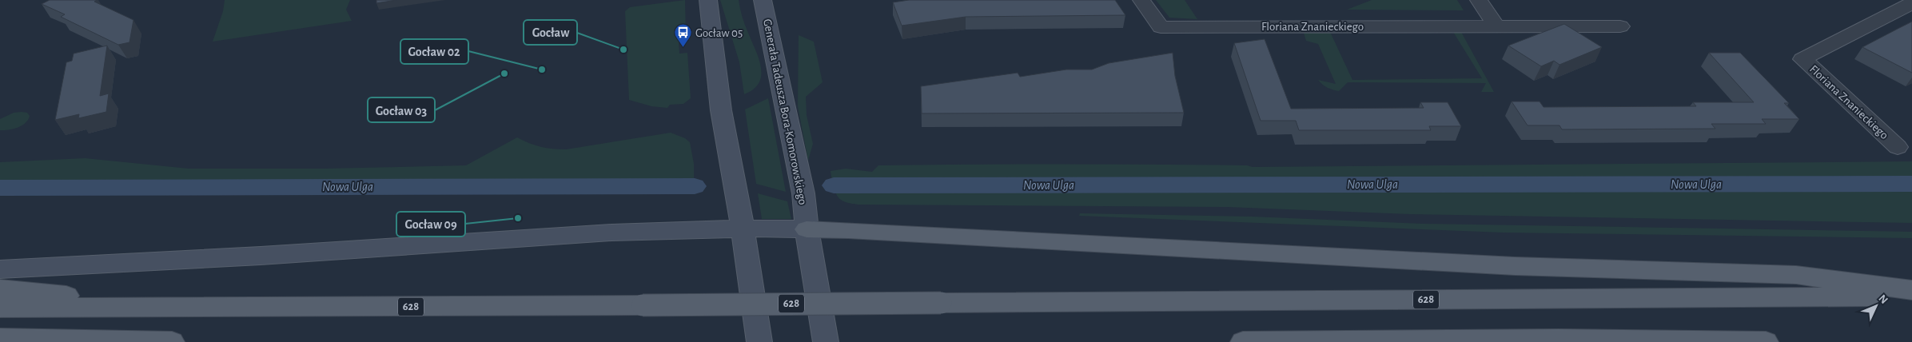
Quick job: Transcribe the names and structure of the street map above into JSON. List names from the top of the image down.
{
  "streets": {
    "main road": ["628"],
    "street": ["Floriana Znanieckiego", "Generała Tadeusza Bora-Komorowskiego"]
  },
  "water": ["Nowa Ulga"],
  "places": {
    "bus stop": ["Gocław 05"],
    "other": [
      "Gocław",
      "Gocław 02",
      "Gocław 03",
      "Gocław 09"
    ]
  },
  "north": "top right"
}
